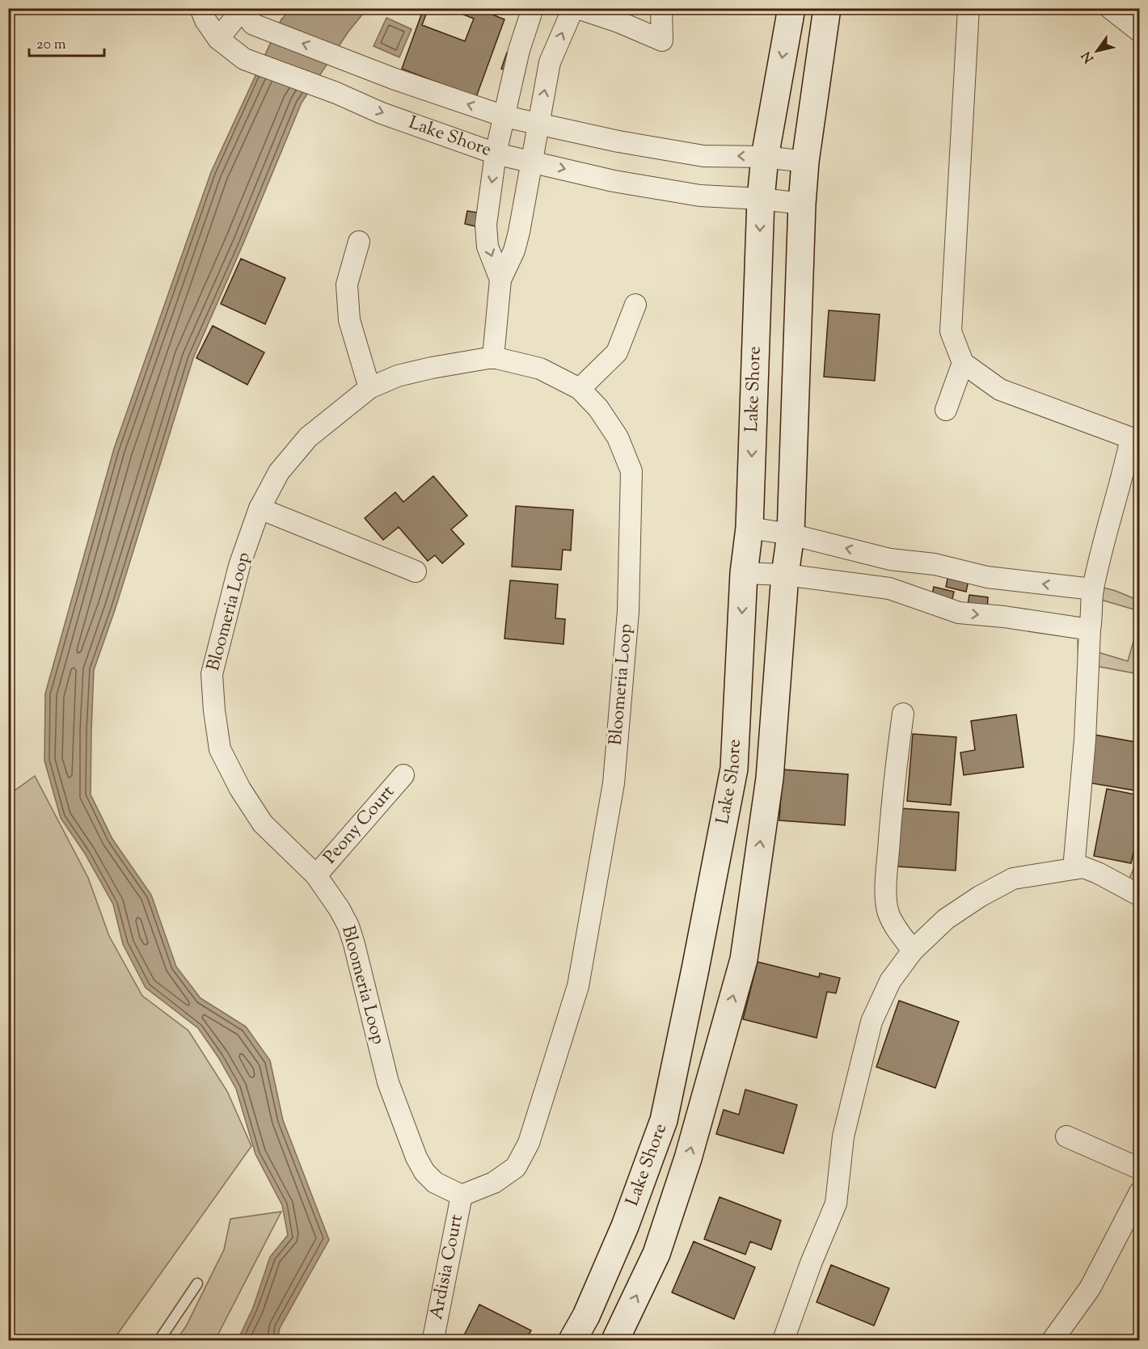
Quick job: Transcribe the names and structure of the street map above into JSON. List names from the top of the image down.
{
  "streets": {
    "street": [
      "Lake Shore",
      "Bloomeria Loop",
      "Peony Court",
      "Ardisia Court"
    ]
  },
  "crossings": [
    ["Bloomeria Loop", "Peony Court"],
    ["Bloomeria Loop", "Ardisia Court"]
  ],
  "scale_bar": "20 m",
  "north": "bottom left"
}
